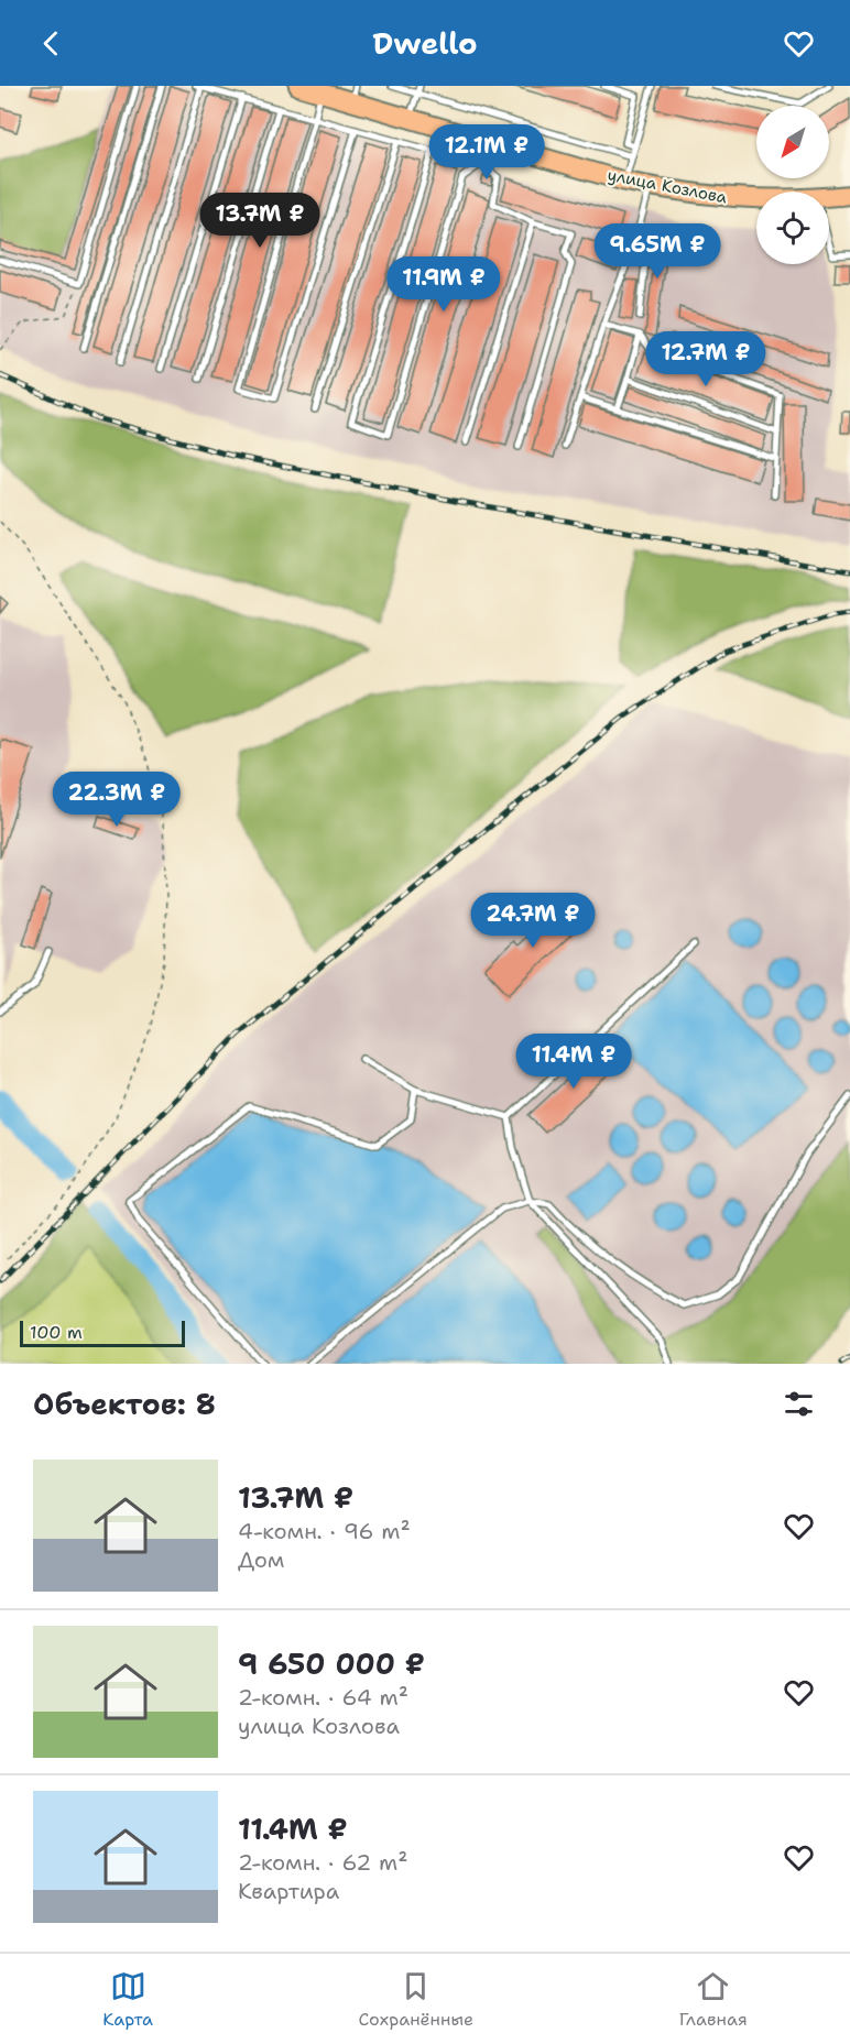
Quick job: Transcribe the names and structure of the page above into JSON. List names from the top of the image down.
{
  "streets": {
    "main road": ["улица Козлова"]
  },
  "scale_bar": "100 m",
  "north": "bottom left",
  "page": {
    "header": "Dwello",
    "price": [
      "12.1M ₽",
      "13.7M ₽",
      "9.65M ₽",
      "11.9M ₽",
      "12.7M ₽",
      "22.3M ₽",
      "24.7M ₽",
      "11.4M ₽"
    ],
    "scale": "100 m",
    "heading": "Объектов: 8",
    "list": [
      {
        "name": "13.7M ₽",
        "note": "4-комн. · 96 m² · Дом"
      },
      {
        "name": "9 650 000 ₽",
        "note": "2-комн. · 64 m² · улица Козлова"
      },
      {
        "name": "11.4M ₽",
        "note": "2-комн. · 62 m² · Квартира"
      }
    ],
    "tabs": ["Карта", "Сохранённые", "Главная"]
  }
}
